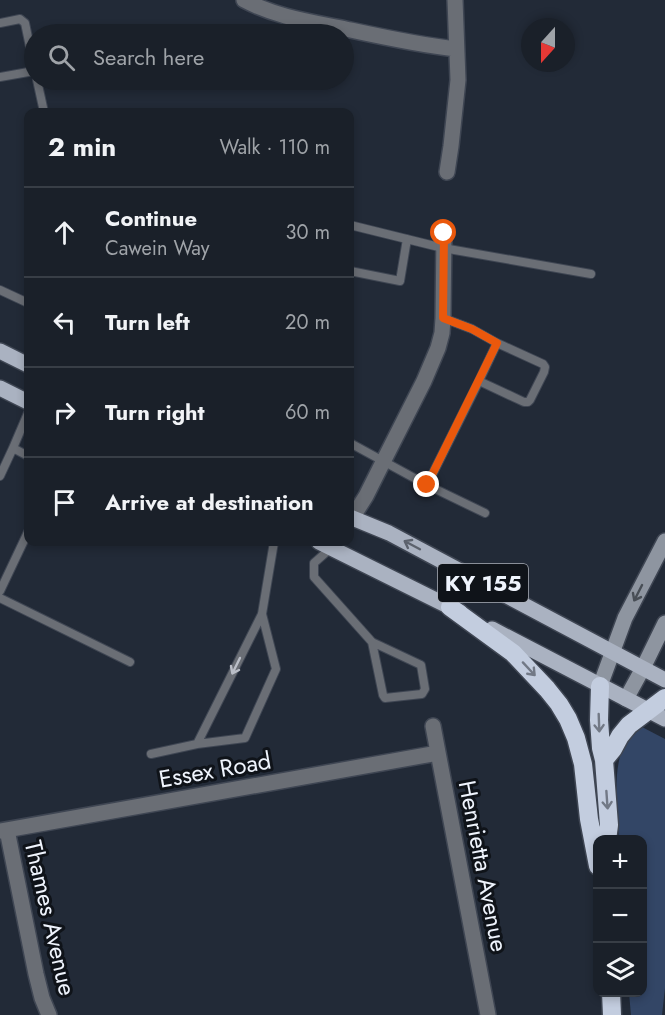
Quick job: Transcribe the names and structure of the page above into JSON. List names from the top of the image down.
{
  "streets": {
    "main road": ["KY 155"],
    "street": ["Essex Road", "Henrietta Avenue", "Thames Avenue"]
  },
  "crossings": [
    ["Essex Road", "Henrietta Avenue"],
    ["Essex Road", "Thames Avenue"]
  ],
  "north": "bottom",
  "page": {
    "search": "Search here",
    "heading": ["2 min", "Walk · 110 m"],
    "list": [
      ["Continue", "Cawein Way", "30 m"],
      ["Turn left", "20 m"],
      ["Turn right", "60 m"],
      "Arrive at destination"
    ],
    "map_buttons": ["+", "−"]
  }
}
